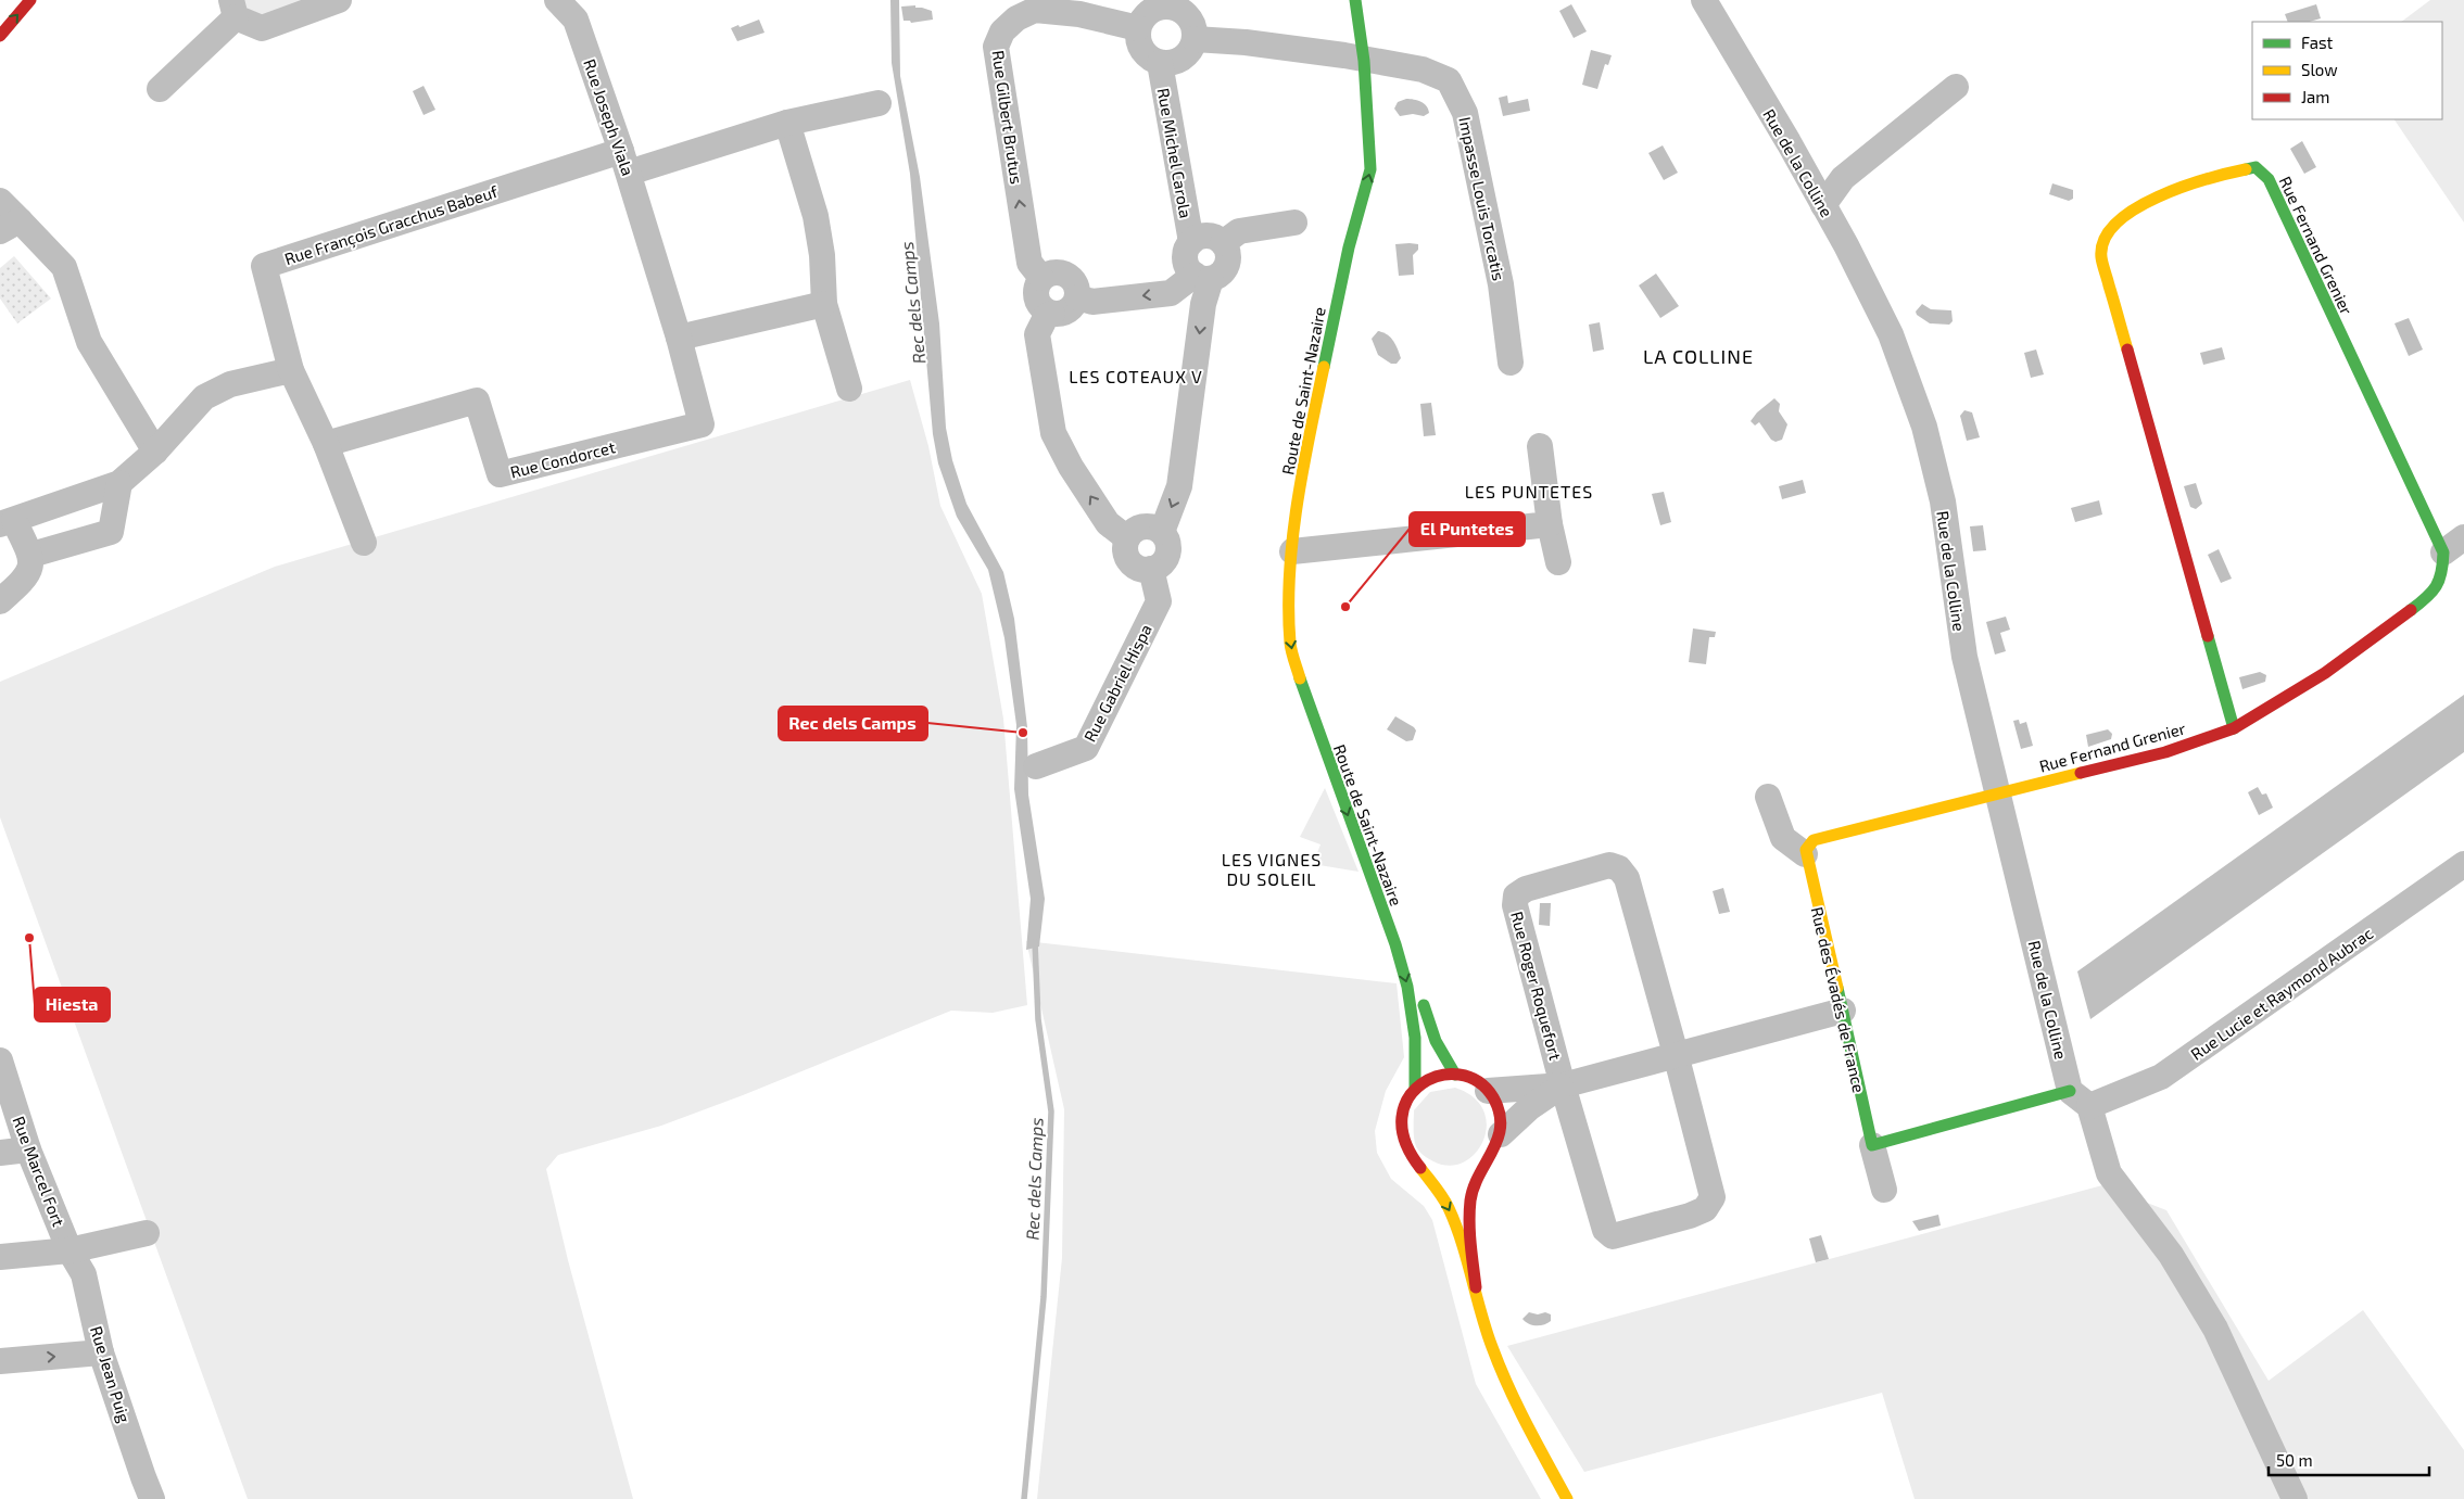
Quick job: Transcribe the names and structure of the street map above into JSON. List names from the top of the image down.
{
  "streets": {
    "street": [
      "Rue Joseph Viala",
      "Rue Gilbert Brutus",
      "Rue Michel Carola",
      "Rue de la Colline",
      "Impasse Louis Torcatis",
      "Rue François Gracchus Babeuf",
      "Rue Fernand Grenier",
      "Route de Saint-Nazaire",
      "Rue Condorcet",
      "Rue Gabriel Hispa",
      "Rue Roger Roquefort",
      "Rue Lucie et Raymond Aubrac",
      "Rue des Évadés de France",
      "Rue Marcel Fort",
      "Rue Jean Puig"
    ]
  },
  "crossings": [
    ["Rue Joseph Viala", "Rue François Gracchus Babeuf"],
    ["Rue Joseph Viala", "Rue Condorcet"],
    ["Rue Gilbert Brutus", "Rue Michel Carola"],
    ["Rue de la Colline", "Rue Fernand Grenier"],
    ["Rue de la Colline", "Rue Lucie et Raymond Aubrac"],
    ["Impasse Louis Torcatis", "Route de Saint-Nazaire"],
    ["Rue Roger Roquefort", "Rue des Évadés de France"],
    ["Rue Marcel Fort", "Rue Jean Puig"]
  ],
  "districts": [
    "LA COLLINE",
    "LES COTEAUX V",
    "LES PUNTETES",
    "LES VIGNES DU SOLEIL"
  ],
  "water": ["Rec dels Camps"],
  "places": ["El Puntetes", "Rec dels Camps", "Hiesta"],
  "legend": ["Fast", "Slow", "Jam"],
  "scale_bar": "50 m"
}
